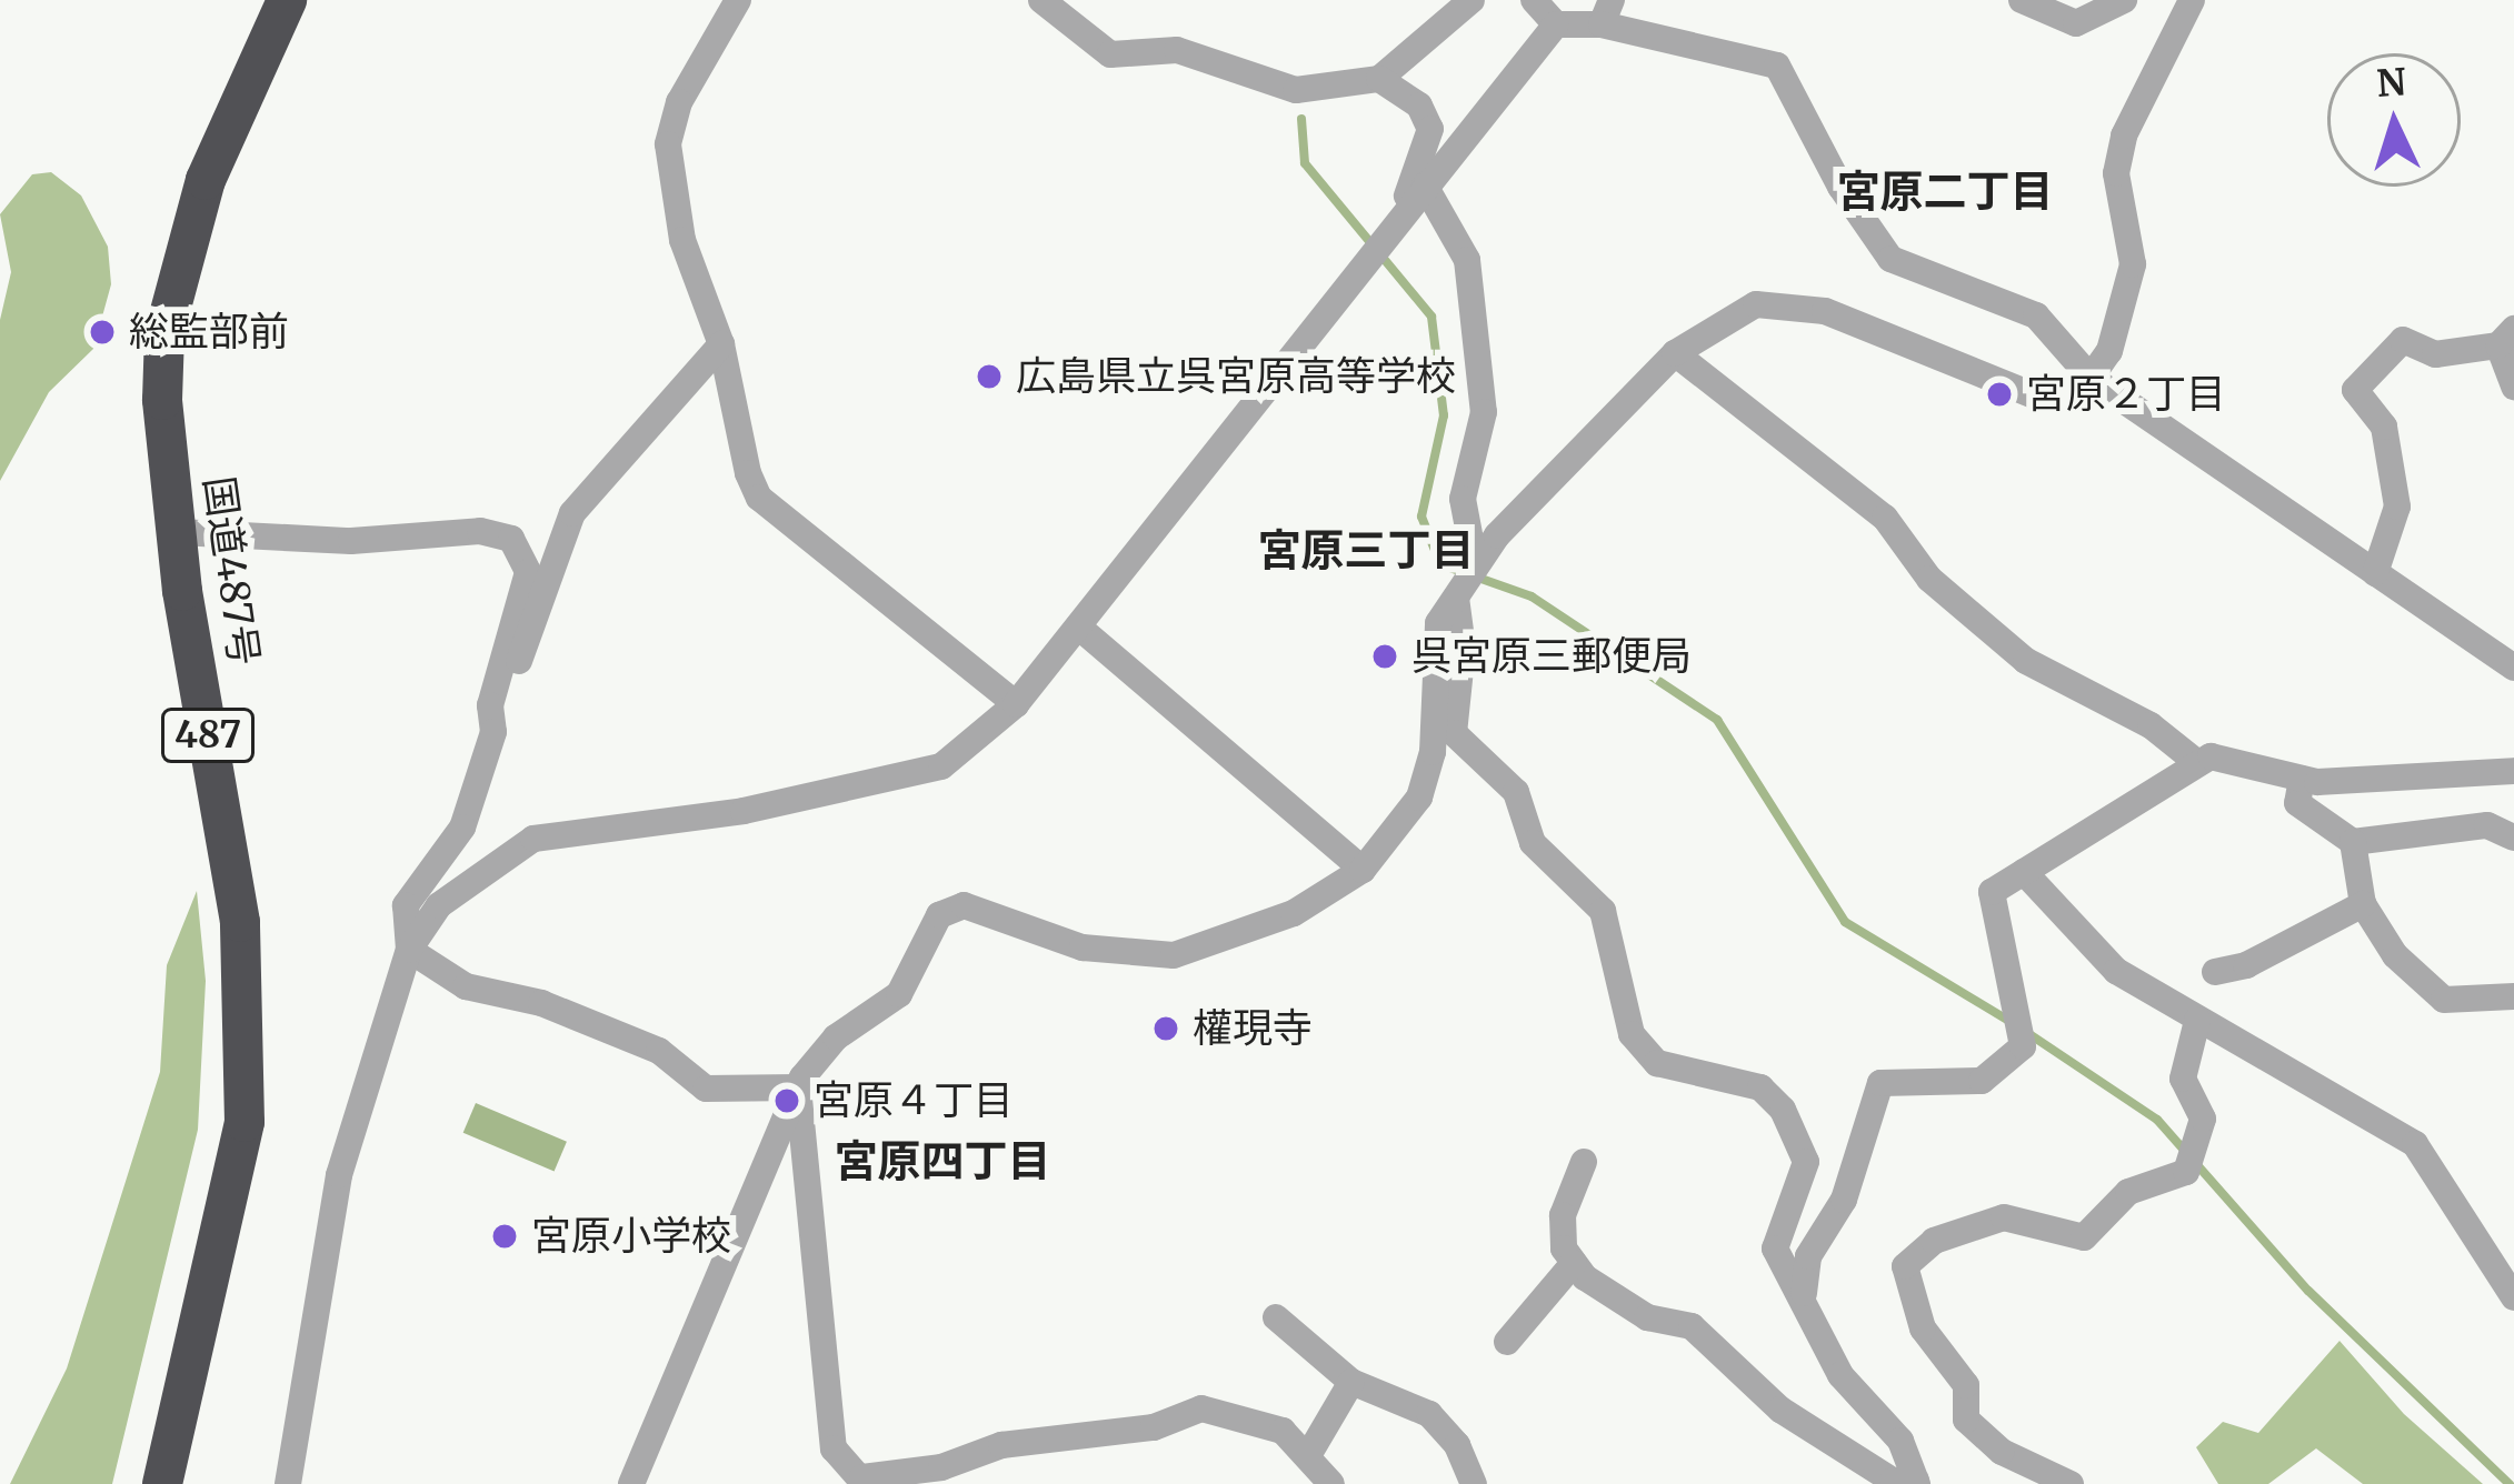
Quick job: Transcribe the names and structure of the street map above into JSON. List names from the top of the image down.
{
  "streets": {
    "highway": ["国道487号", "487"]
  },
  "districts": ["宮原二丁目", "宮原三丁目", "宮原四丁目"],
  "places": [
    "総監部前",
    "広島県立呉宮原高等学校",
    "宮原２丁目",
    "呉宮原三郵便局",
    "權現寺",
    "宮原４丁目",
    "宮原小学校"
  ],
  "north": "top"
}
